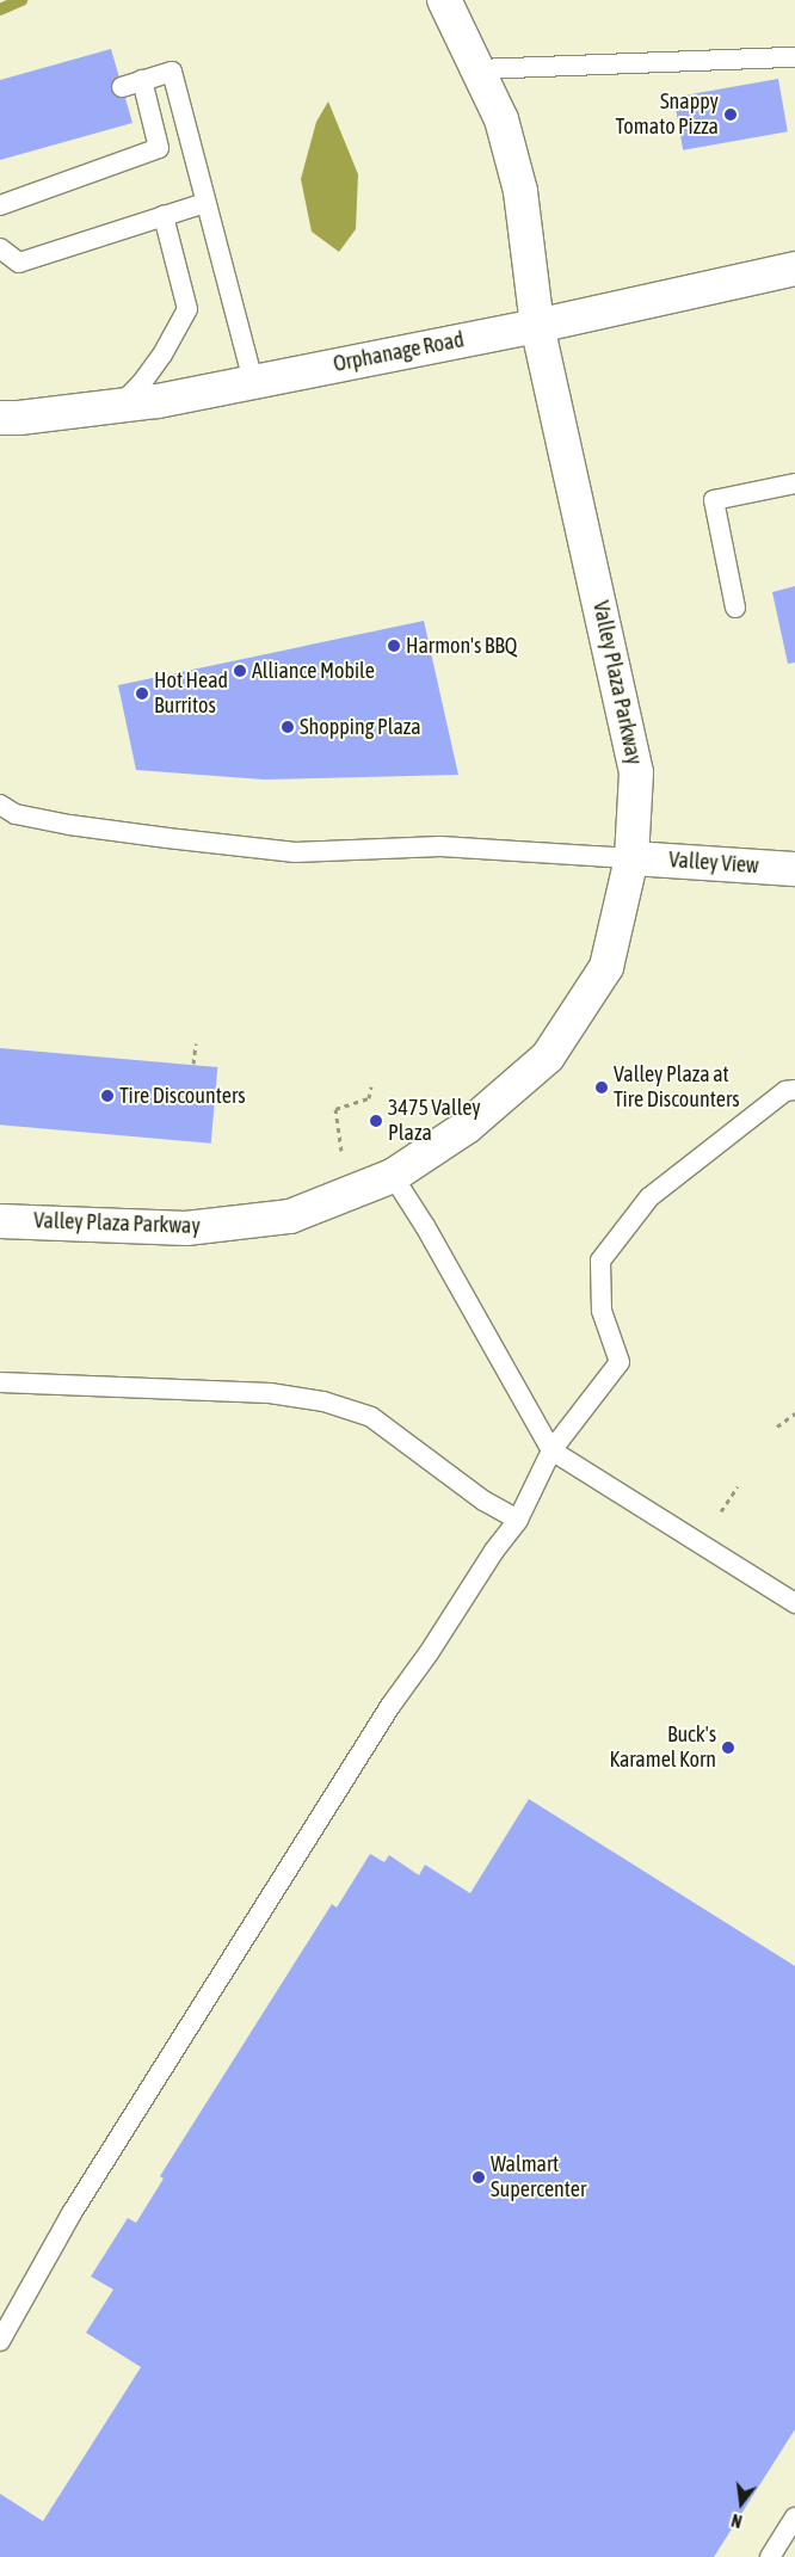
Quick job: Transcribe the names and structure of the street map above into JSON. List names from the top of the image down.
{
  "streets": {
    "street": ["Orphanage Road", "Valley Plaza Parkway", "Valley View"]
  },
  "crossings": [
    ["Orphanage Road", "Valley Plaza Parkway"],
    ["Valley Plaza Parkway", "Valley View"]
  ],
  "places": [
    "Snappy Tomato Pizza",
    "Harmon's BBQ",
    "Alliance Mobile",
    "Hot Head Burritos",
    "Shopping Plaza",
    "Valley Plaza at Tire Discounters",
    "Tire Discounters",
    "3475 Valley Plaza",
    "Buck's Karamel Korn",
    "Walmart Supercenter"
  ],
  "north": "bottom"
}
